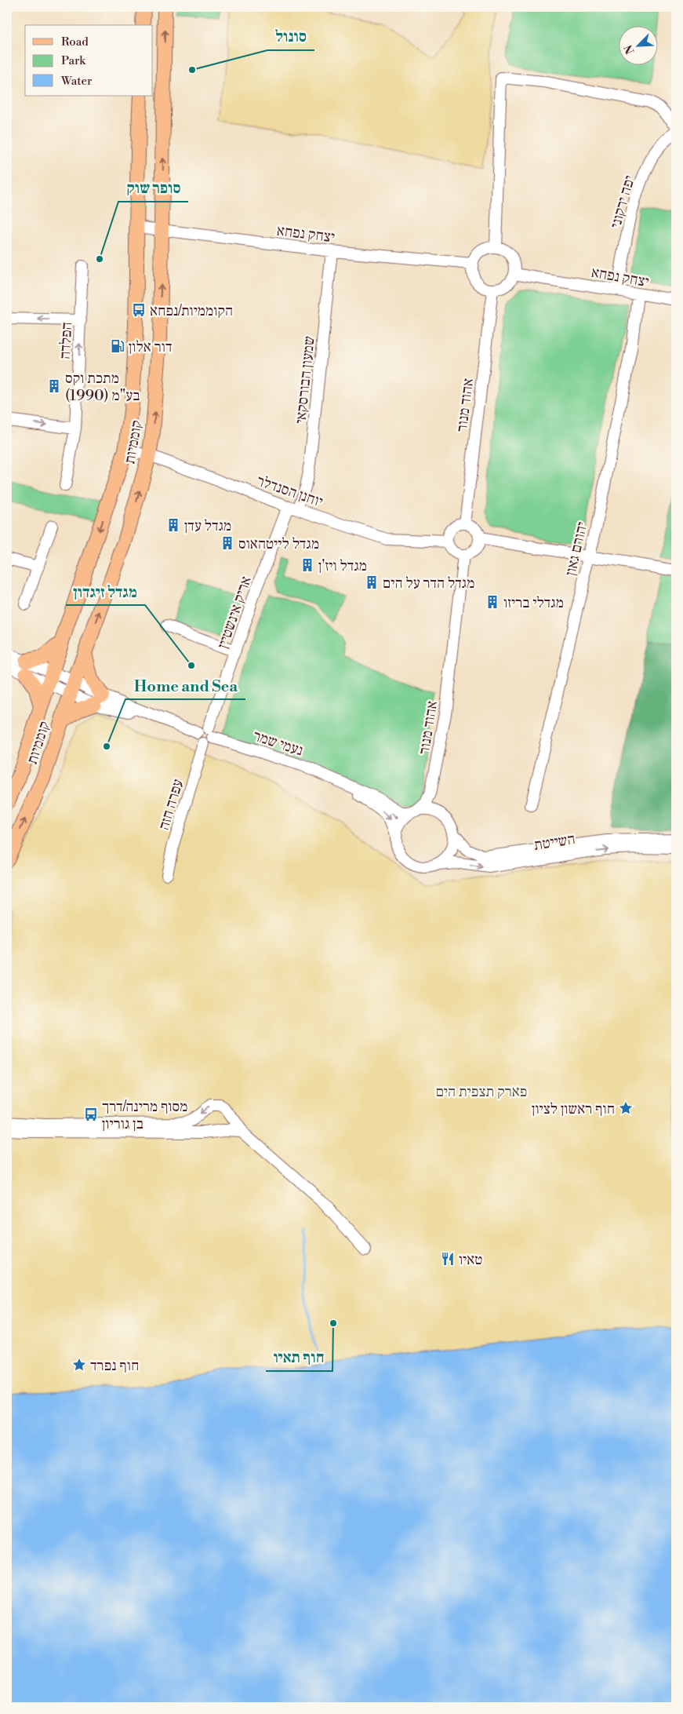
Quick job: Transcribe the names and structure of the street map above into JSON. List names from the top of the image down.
{
  "streets": {
    "main road": ["קוממיות"],
    "street": [
      "יפה ירקוני",
      "יצחק נפחא",
      "הפלדה",
      "שמעון הבורסקאי",
      "אהוד מנור",
      "יוחנן הסנדלר",
      "יהורם גאון",
      "אריק אינשטיין",
      "נעמי שמר",
      "עפרה חזה",
      "השייטת"
    ]
  },
  "crossings": [
    ["יפה ירקוני", "יצחק נפחא"],
    ["יצחק נפחא", "שמעון הבורסקאי"],
    ["יצחק נפחא", "אהוד מנור"],
    ["יצחק נפחא", "קוממיות"],
    ["יצחק נפחא", "יהורם גאון"],
    ["שמעון הבורסקאי", "יוחנן הסנדלר"],
    ["שמעון הבורסקאי", "אריק אינשטיין"],
    ["אהוד מנור", "יוחנן הסנדלר"],
    ["אהוד מנור", "נעמי שמר"],
    ["אהוד מנור", "השייטת"],
    ["קוממיות", "יוחנן הסנדלר"],
    ["יוחנן הסנדלר", "אריק אינשטיין"],
    ["אריק אינשטיין", "נעמי שמר"],
    ["אריק אינשטיין", "עפרה חזה"],
    ["נעמי שמר", "עפרה חזה"],
    ["נעמי שמר", "השייטת"]
  ],
  "one_way": ["הפלדה"],
  "parks": ["פארק תצפית הים"],
  "places": {
    "other": [
      "סונול",
      "סופר שוק",
      "מגדל זיגדון",
      "Home and Sea",
      "חוף תאיו"
    ],
    "bus stop": ["הקוממיות/נפחא", "מסוף מרינה/דרך בן גוריון"],
    "fuel station": ["דור אלון"],
    "building": [
      "מתכת וקס (1990) בע\"מ",
      "מגדל עדן",
      "מגדל לייטהאוס",
      "מגדל ויז'ן",
      "מגדל הדר על הים",
      "מגדלי בריזו"
    ],
    "place": ["חוף ראשון לציון", "חוף נפרד"],
    "restaurant": ["טאיו"]
  },
  "legend": ["Road", "Park", "Water"],
  "north": "bottom left"
}
